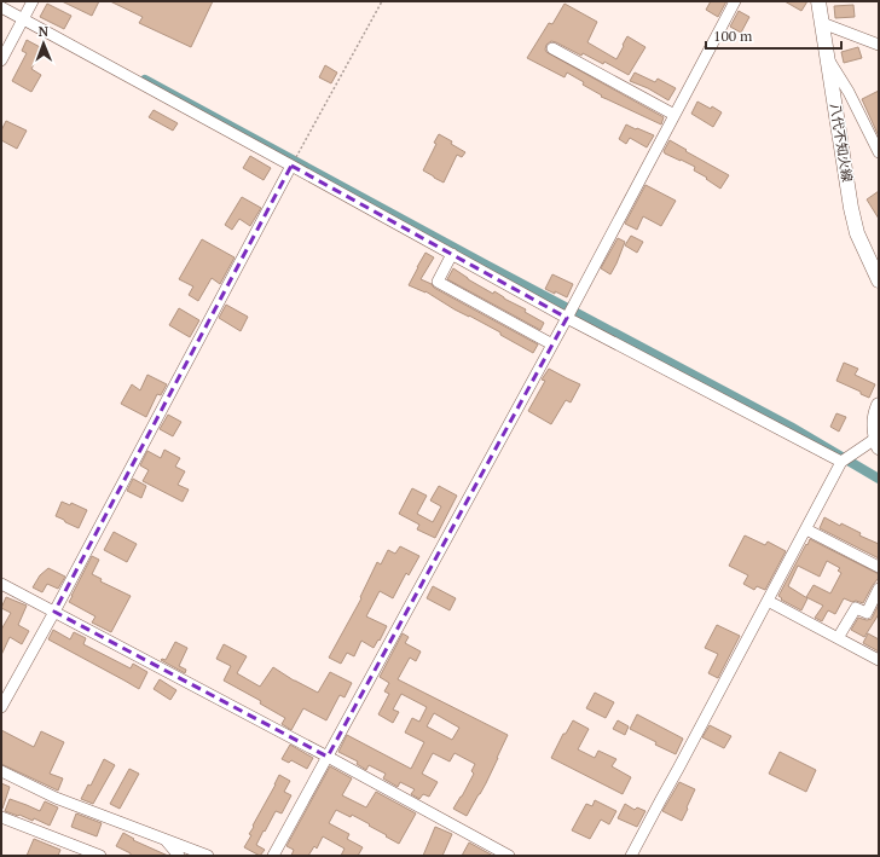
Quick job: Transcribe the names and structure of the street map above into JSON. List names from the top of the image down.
{
  "streets": {
    "main road": ["八代不知火線"]
  },
  "scale_bar": "100 m",
  "north": "top"
}
